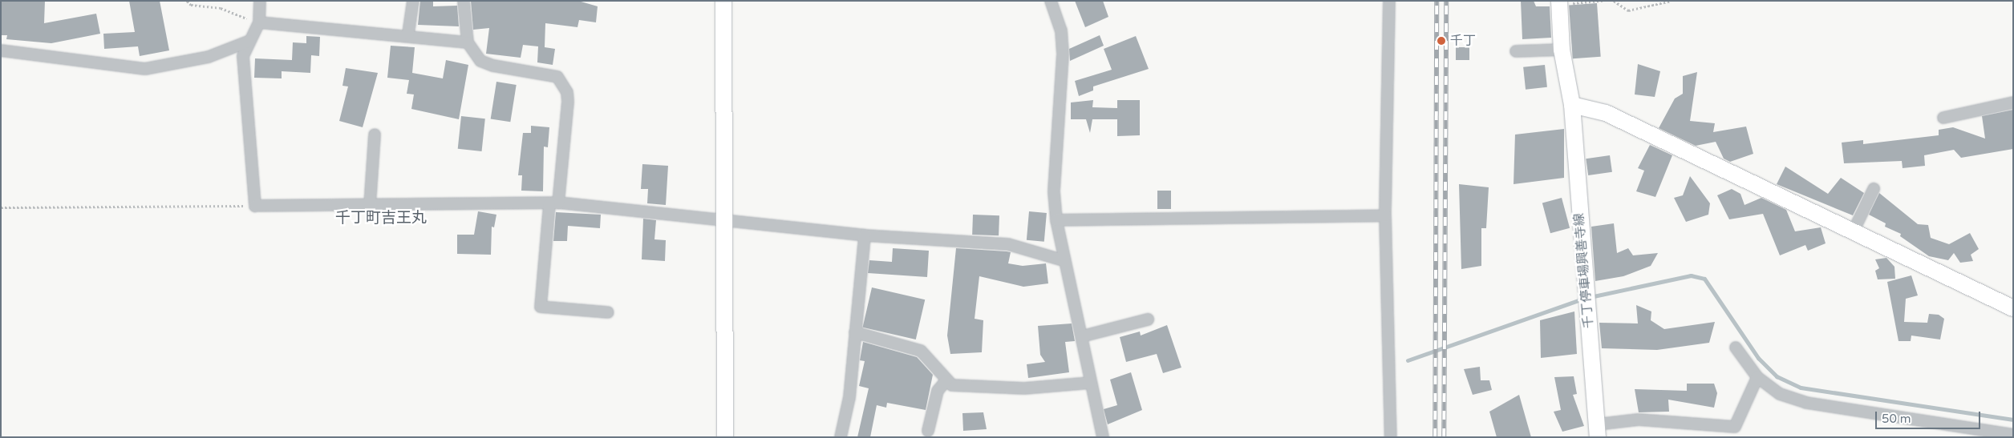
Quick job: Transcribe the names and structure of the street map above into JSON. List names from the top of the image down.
{
  "streets": {
    "street": ["千丁停車場興善寺線"]
  },
  "districts": ["千丁町吉王丸"],
  "places": ["千丁"],
  "scale_bar": "50 m"
}
